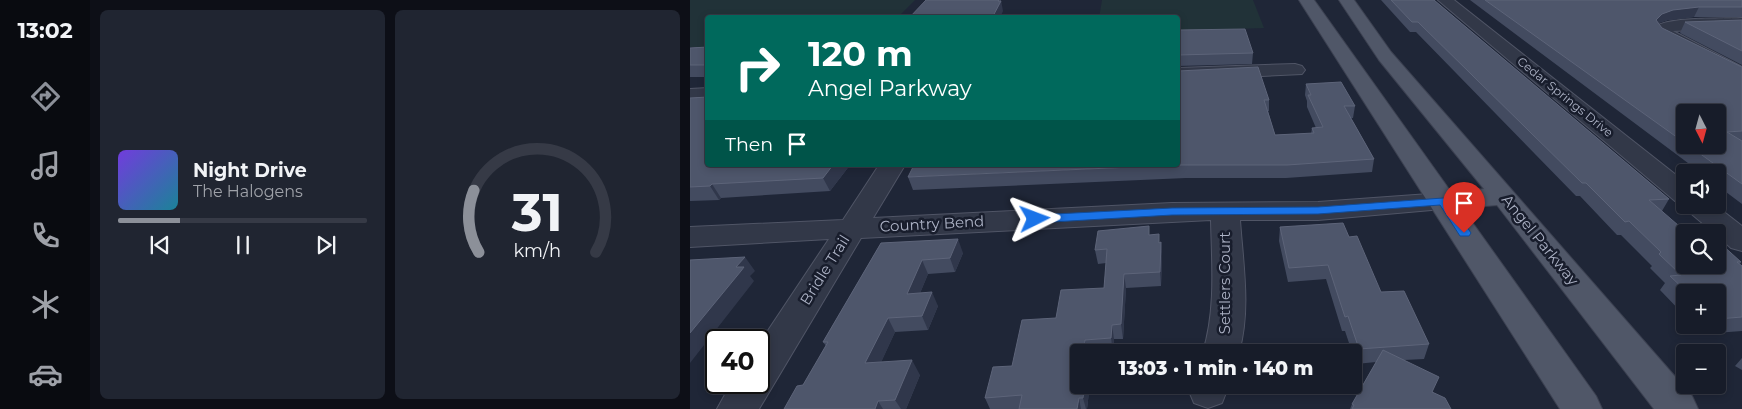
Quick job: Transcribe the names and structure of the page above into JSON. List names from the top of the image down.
{
  "streets": {
    "main road": ["Angel Parkway"],
    "street": [
      "Cedar Springs Drive",
      "Country Bend",
      "Bridle Trail",
      "Settlers Court"
    ]
  },
  "crossings": [
    ["Country Bend", "Bridle Trail"],
    ["Country Bend", "Settlers Court"]
  ],
  "north": "bottom",
  "page": {
    "tabs": "13:02",
    "turn": ["120 m", "Angel Parkway"],
    "map_buttons": ["+", "−"],
    "then": "Then",
    "song": ["Night Drive", "The Halogens"],
    "limit": "40",
    "trip": "13:03 · 1 min · 140 m",
    "gauge": ["31", "km/h"]
  }
}
